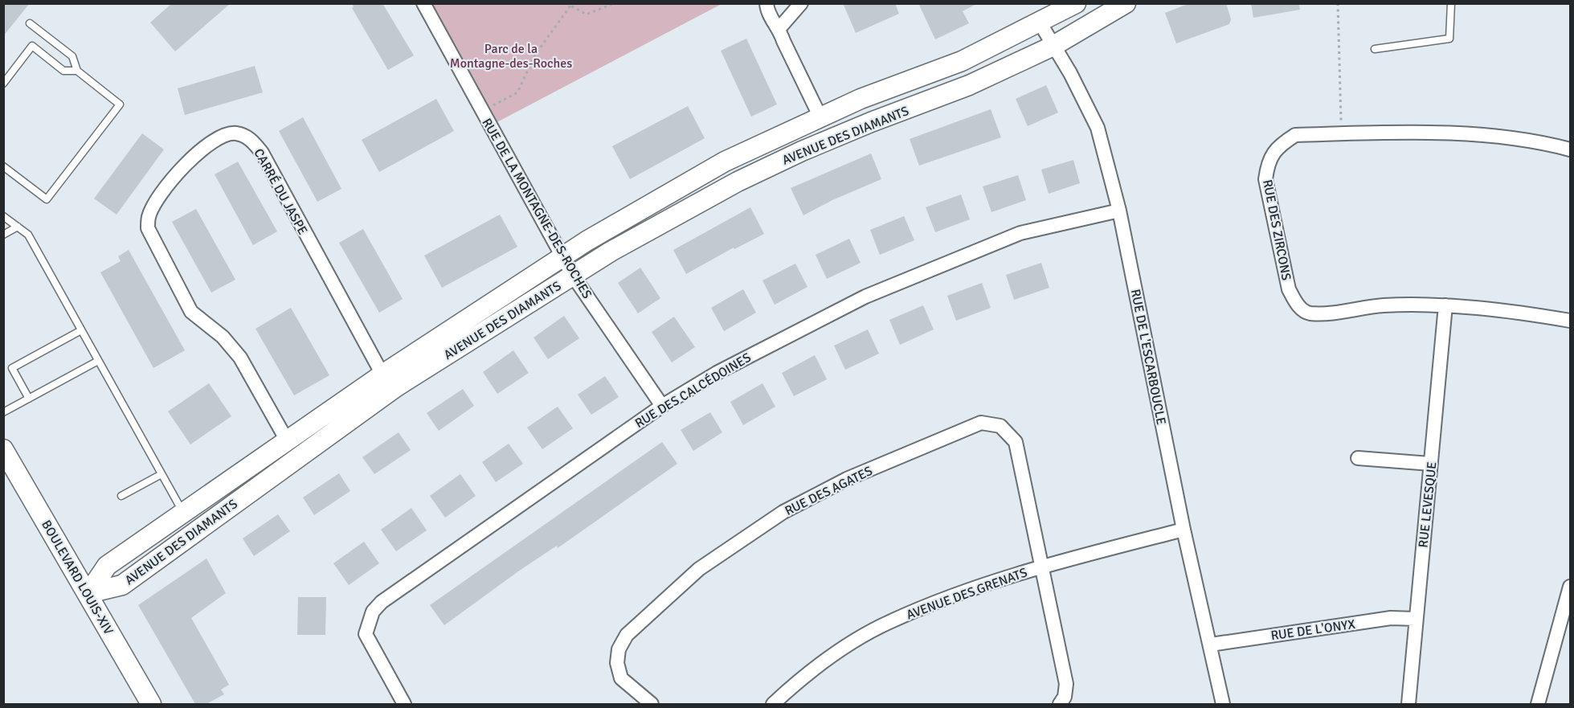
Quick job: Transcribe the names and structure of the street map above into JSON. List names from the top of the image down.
{
  "streets": {
    "street": [
      "AVENUE DES DIAMANTS",
      "CARRÉ DU JASPE",
      "RUE DE LA MONTAGNE-DES-ROCHES",
      "RUE DES ZIRCONS",
      "RUE DE L'ESCARBOUCLE",
      "RUE DES CALCÉDOINES",
      "RUE DES AGATES",
      "RUE LEVESQUE",
      "BOULEVARD LOUIS-XIV",
      "AVENUE DES GRENATS",
      "RUE DE L'ONYX"
    ]
  },
  "crossings": [
    ["AVENUE DES DIAMANTS", "CARRÉ DU JASPE"],
    ["AVENUE DES DIAMANTS", "RUE DE LA MONTAGNE-DES-ROCHES"],
    ["AVENUE DES DIAMANTS", "RUE DE L'ESCARBOUCLE"],
    ["AVENUE DES DIAMANTS", "BOULEVARD LOUIS-XIV"],
    ["RUE DE LA MONTAGNE-DES-ROCHES", "RUE DES CALCÉDOINES"],
    ["RUE DES ZIRCONS", "RUE LEVESQUE"],
    ["RUE DE L'ESCARBOUCLE", "RUE DES CALCÉDOINES"],
    ["RUE DE L'ESCARBOUCLE", "AVENUE DES GRENATS"],
    ["RUE DE L'ESCARBOUCLE", "RUE DE L'ONYX"],
    ["RUE DES AGATES", "AVENUE DES GRENATS"],
    ["RUE LEVESQUE", "RUE DE L'ONYX"]
  ],
  "parks": ["Parc de la Montagne-des-Roches"]
}
